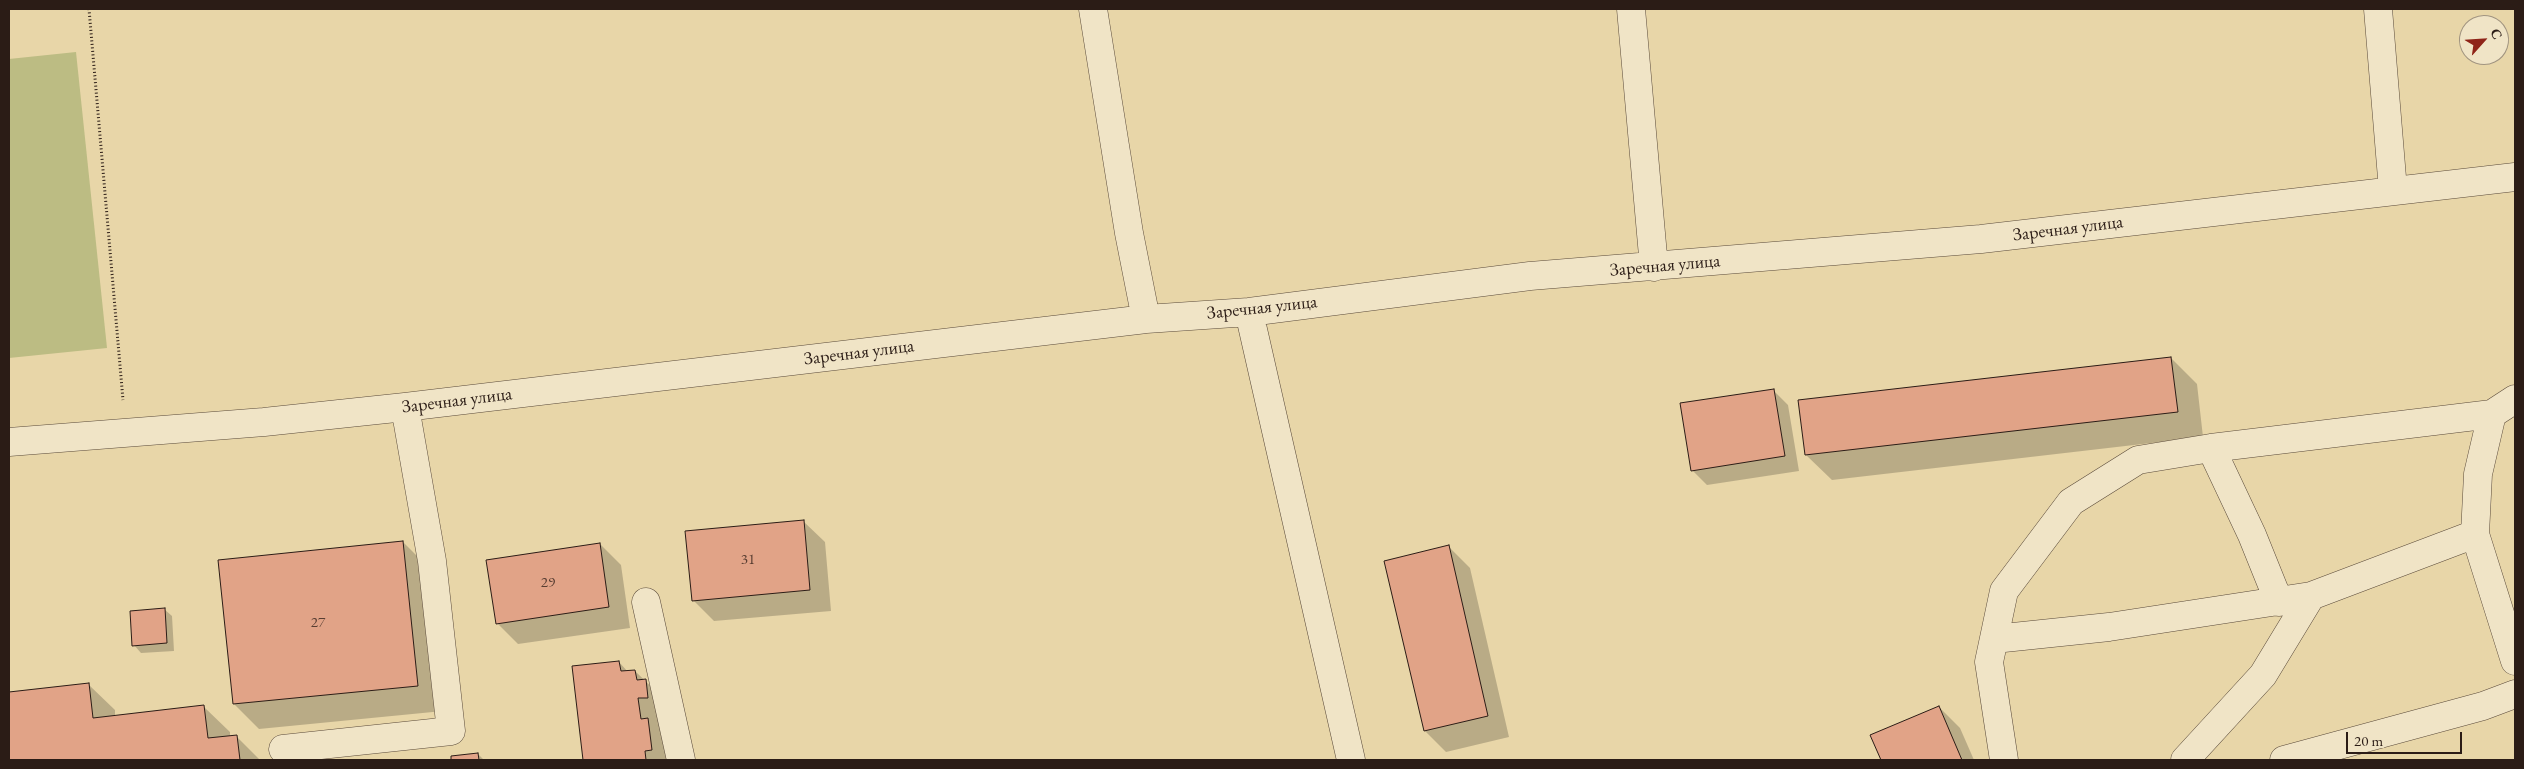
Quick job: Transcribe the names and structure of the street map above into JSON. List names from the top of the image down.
{
  "streets": {
    "street": ["Заречная улица"]
  },
  "house_numbers": ["31", "29", "27"],
  "scale_bar": "20 m",
  "north": "top right"
}
